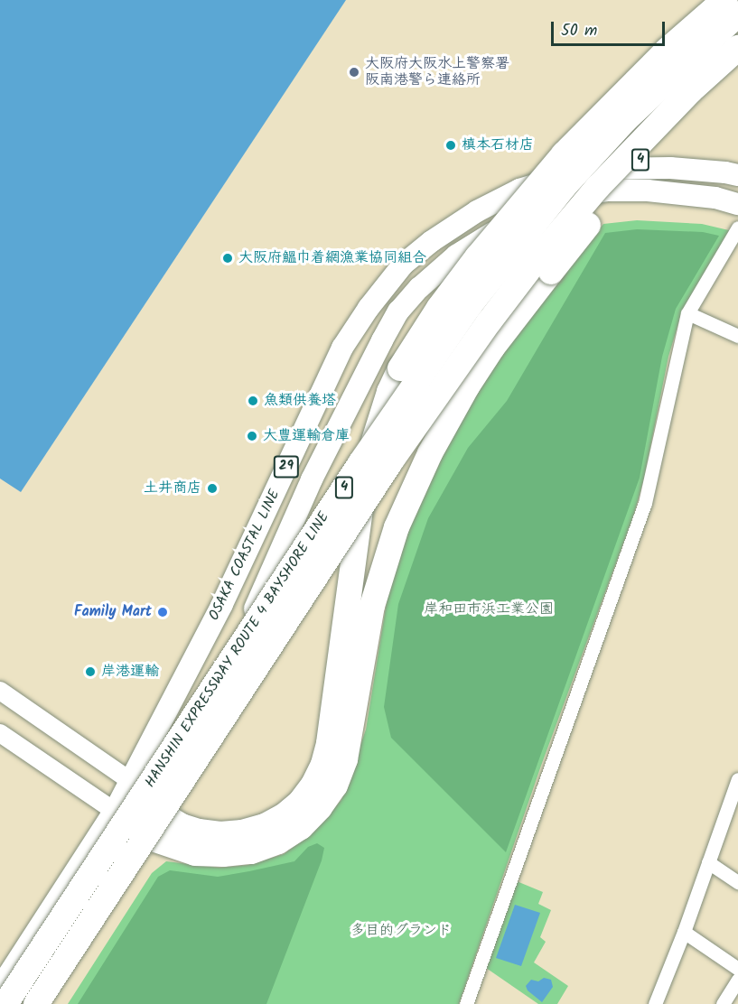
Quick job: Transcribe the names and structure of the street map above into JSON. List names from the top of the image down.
{
  "streets": {
    "highway": ["4", "HANSHIN EXPRESSWAY ROUTE 4 BAYSHORE LINE"],
    "main road": ["29", "OSAKA COASTAL LINE"]
  },
  "crossings": [
    ["4", "OSAKA COASTAL LINE"]
  ],
  "parks": ["岸和田市浜工業公園", "多目的グランド"],
  "places": [
    "大阪府大阪水上警察署 阪南港警ら連絡所",
    "槙本石材店",
    "大阪府鰮巾着網漁業協同組合",
    "魚類供養塔",
    "大豊運輸倉庫",
    "土井商店",
    "Family Mart",
    "岸港運輸"
  ],
  "scale_bar": "50 m"
}
